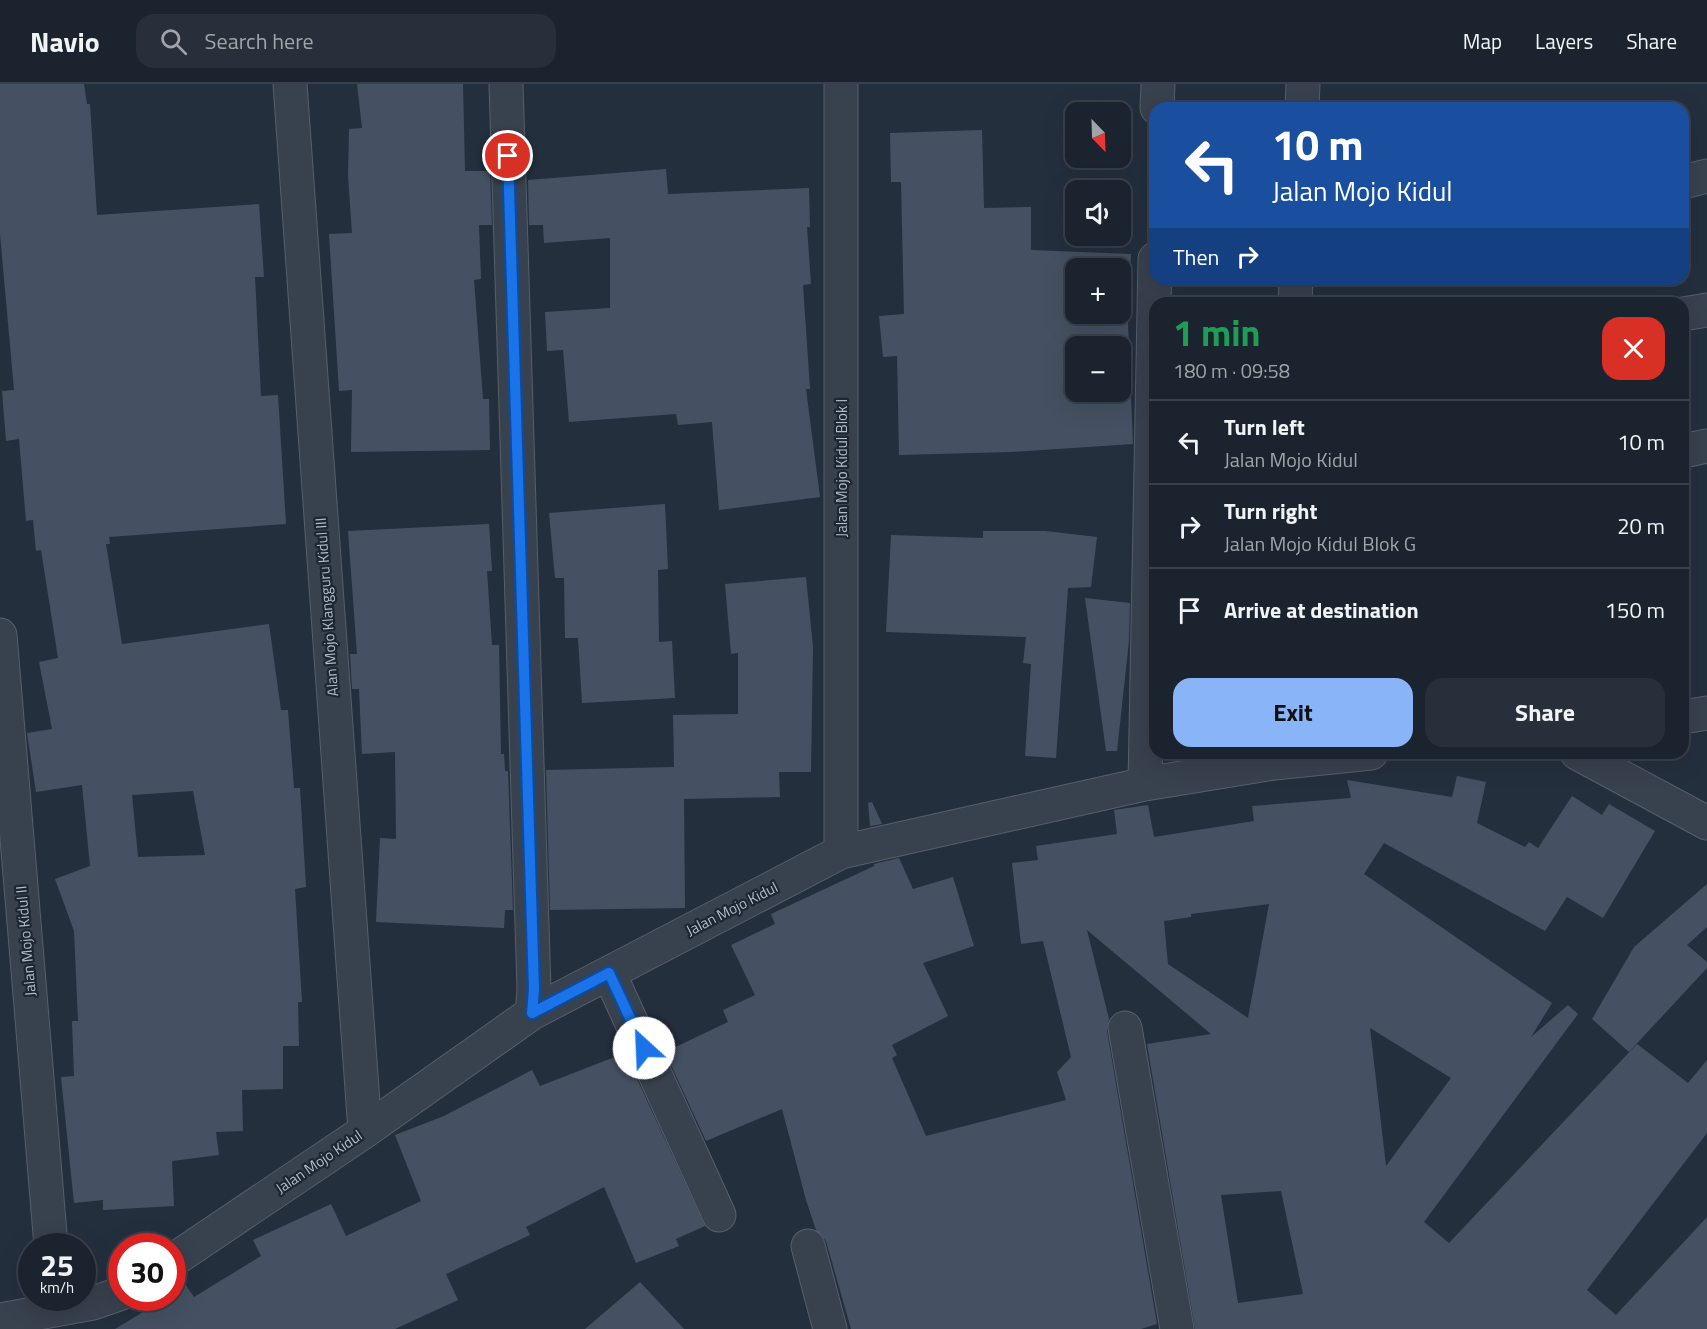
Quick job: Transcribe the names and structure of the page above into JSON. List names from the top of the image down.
{
  "streets": {
    "street": [
      "Jalan Mojo Kidul Blok I",
      "Alan Mojo Klangguru Kidul III",
      "Jalan Mojo Kidul",
      "Jalan Mojo Kidul II"
    ]
  },
  "crossings": [
    ["Jalan Mojo Kidul Blok I", "Jalan Mojo Kidul"],
    ["Alan Mojo Klangguru Kidul III", "Jalan Mojo Kidul"]
  ],
  "north": "bottom right",
  "page": {
    "header": "Navio",
    "search": "Search here",
    "nav": ["Map", "Layers", "Share"],
    "map_buttons": ["+", "−"],
    "turn": ["10 m", "Jalan Mojo Kidul"],
    "then": "Then",
    "heading": ["1 min", "180 m · 09:58"],
    "list": [
      {
        "name": "Turn left",
        "note": "Jalan Mojo Kidul",
        "value": "10 m"
      },
      {
        "name": "Turn right",
        "note": "Jalan Mojo Kidul Blok G",
        "value": "20 m"
      },
      {
        "name": "Arrive at destination",
        "value": "150 m"
      }
    ],
    "buttons": ["Exit", "Share"],
    "speed": "25 km/h",
    "limit": "30"
  }
}
